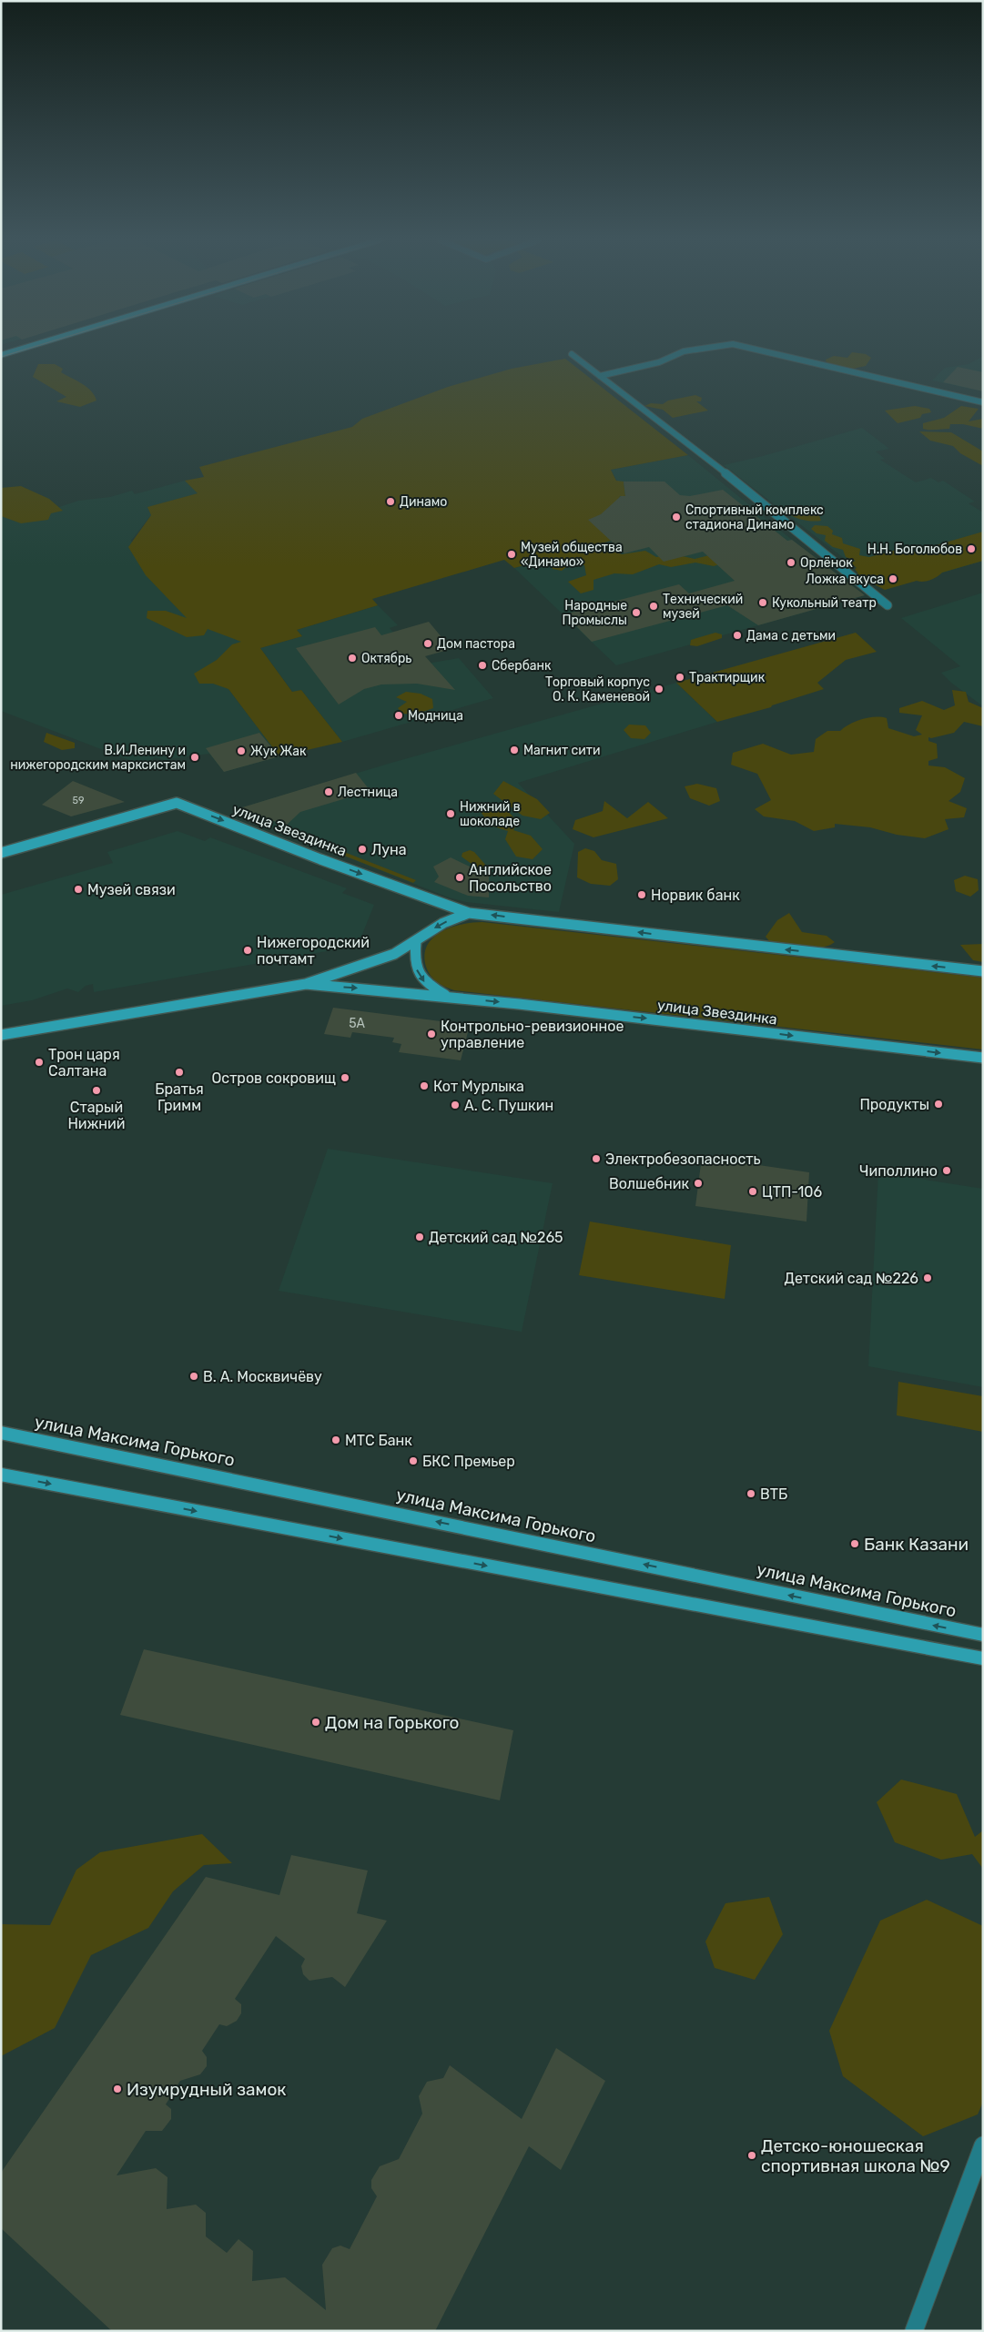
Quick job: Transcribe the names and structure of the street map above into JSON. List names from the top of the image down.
{
  "streets": {
    "street": ["улица Звездинка", "улица Максима Горького"]
  },
  "places": [
    "Динамо",
    "Спортивный комплекс стадиона Динамо",
    "Н.Н. Боголюбов",
    "Музей общества «Динамо»",
    "Орлёнок",
    "Ложка вкуса",
    "Кукольный театр",
    "Технический музей",
    "Народные Промыслы",
    "Дама с детьми",
    "Дом пастора",
    "Октябрь",
    "Сбербанк",
    "Трактирщик",
    "Торговый корпус О. К. Каменевой",
    "Модница",
    "Магнит сити",
    "Жук Жак",
    "В.И.Ленину и нижегородским марксистам",
    "Лестница",
    "Нижний в шоколаде",
    "Луна",
    "Английское Посольство",
    "Музей связи",
    "Норвик банк",
    "Нижегородский почтамт",
    "Контрольно-ревизионное управление",
    "Трон царя Салтана",
    "Братья Гримм",
    "Остров сокровищ",
    "Кот Мурлыка",
    "Старый Нижний",
    "Продукты",
    "А. С. Пушкин",
    "Электробезопасность",
    "Чиполлино",
    "Волшебник",
    "ЦТП-106",
    "Детский сад №265",
    "Детский сад №226",
    "В. А. Москвичёву",
    "МТС Банк",
    "БКС Премьер",
    "ВТБ",
    "Банк Казани",
    "Дом на Горького",
    "Изумрудный замок",
    "Детско-юношеская спортивная школа №9"
  ],
  "house_numbers": ["59", "5А"]
}
